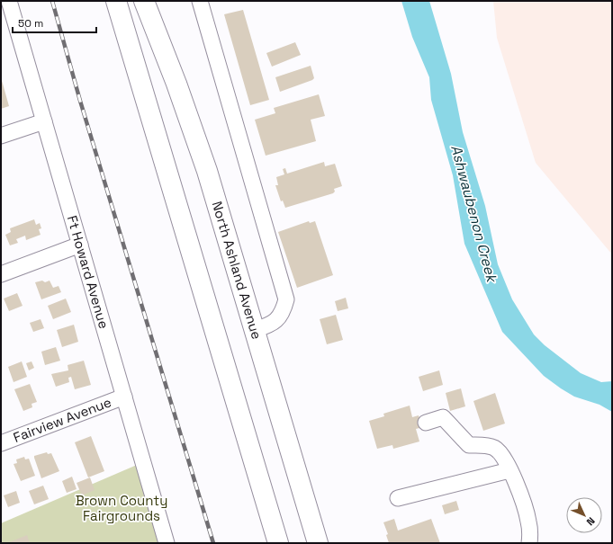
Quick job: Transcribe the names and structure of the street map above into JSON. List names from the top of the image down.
{
  "streets": {
    "main road": ["North Ashland Avenue"],
    "street": ["Ft Howard Avenue", "Fairview Avenue"]
  },
  "crossings": [
    ["Ft Howard Avenue", "Fairview Avenue"]
  ],
  "water": ["Ashwaubenon Creek"],
  "parks": ["Brown County Fairgrounds"],
  "scale_bar": "50 m",
  "north": "bottom right"
}
